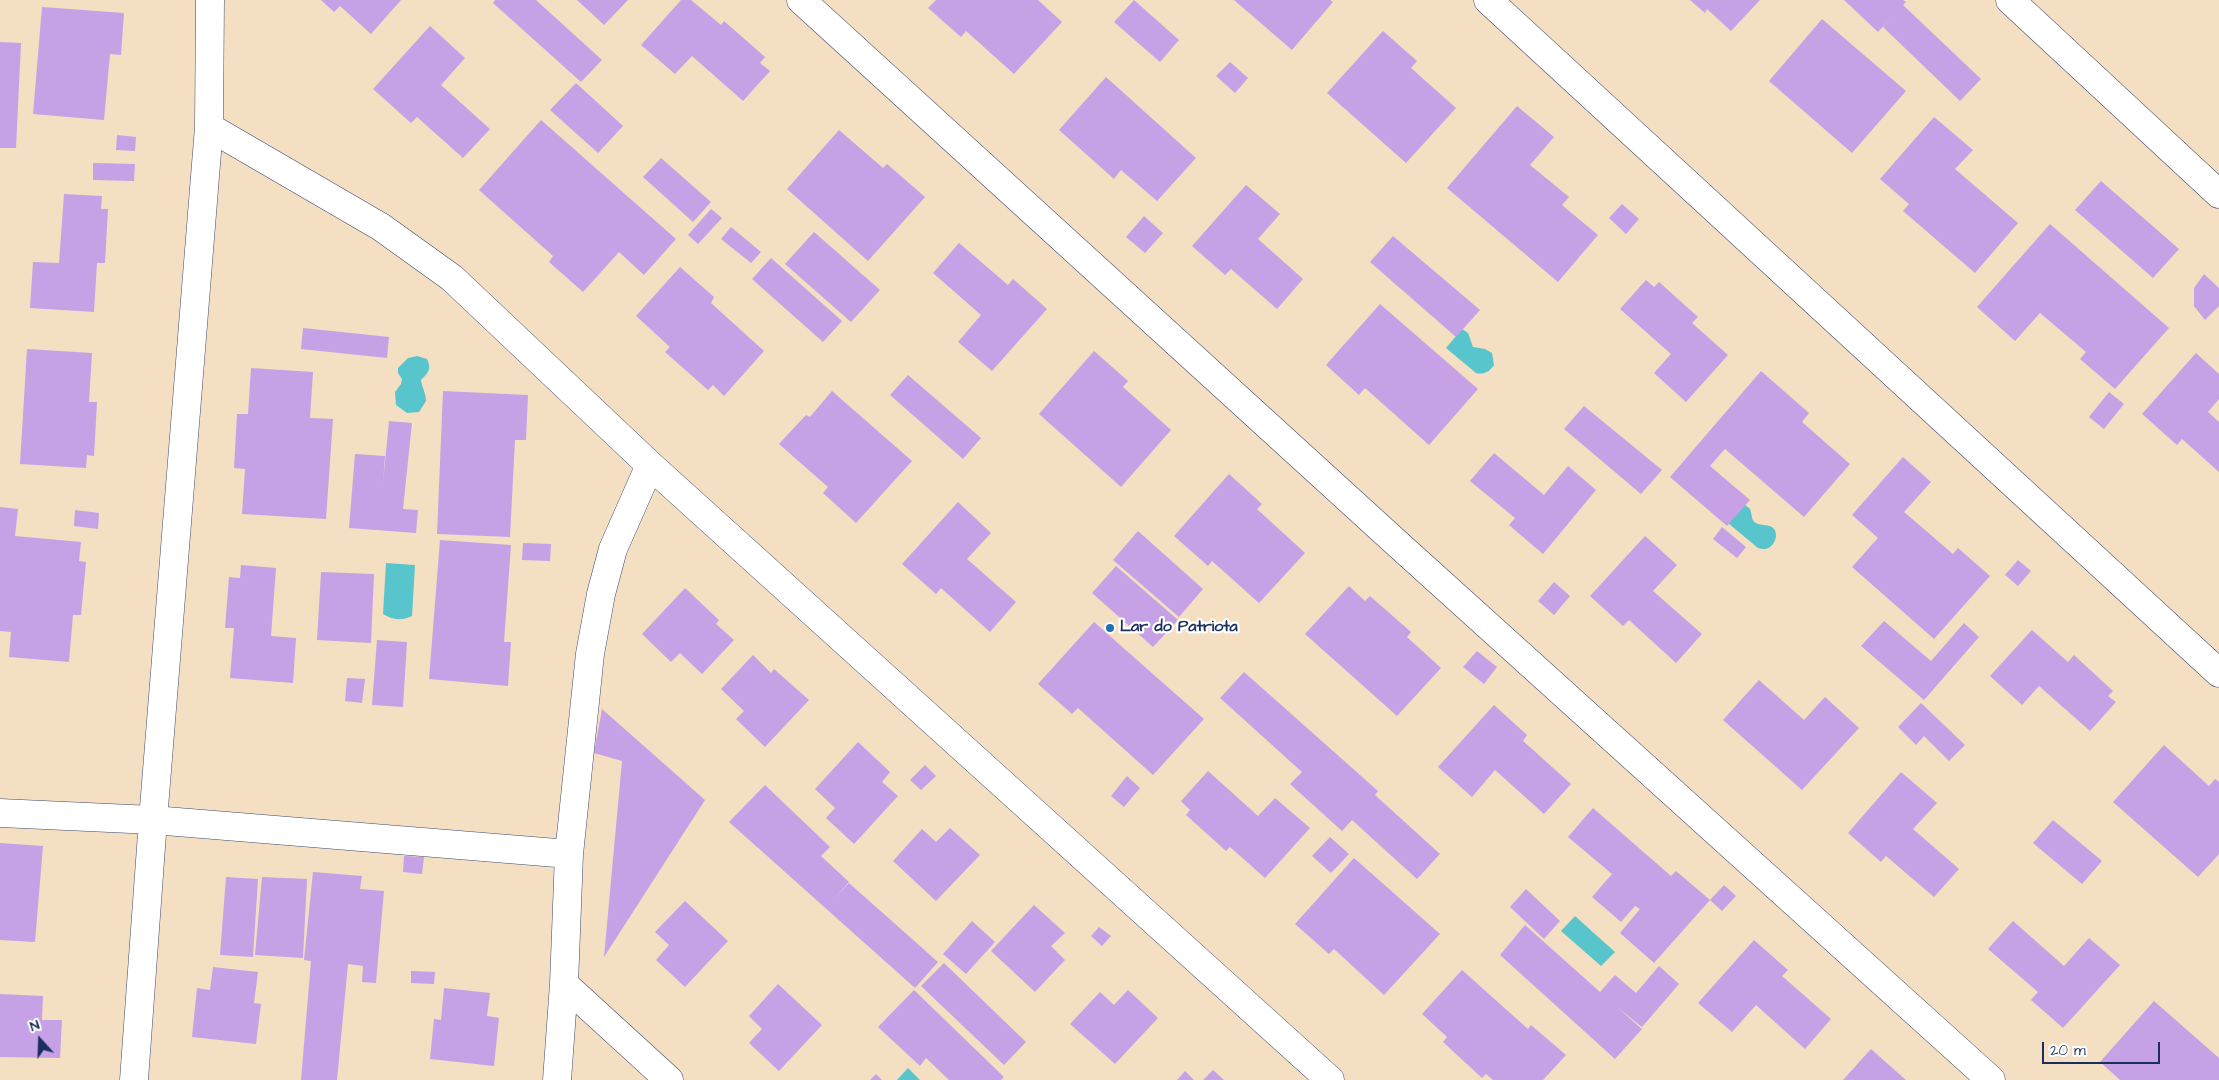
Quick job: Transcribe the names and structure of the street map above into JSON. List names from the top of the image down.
{
  "places": ["Lar do Patriota"],
  "scale_bar": "20 m",
  "north": "top"
}
